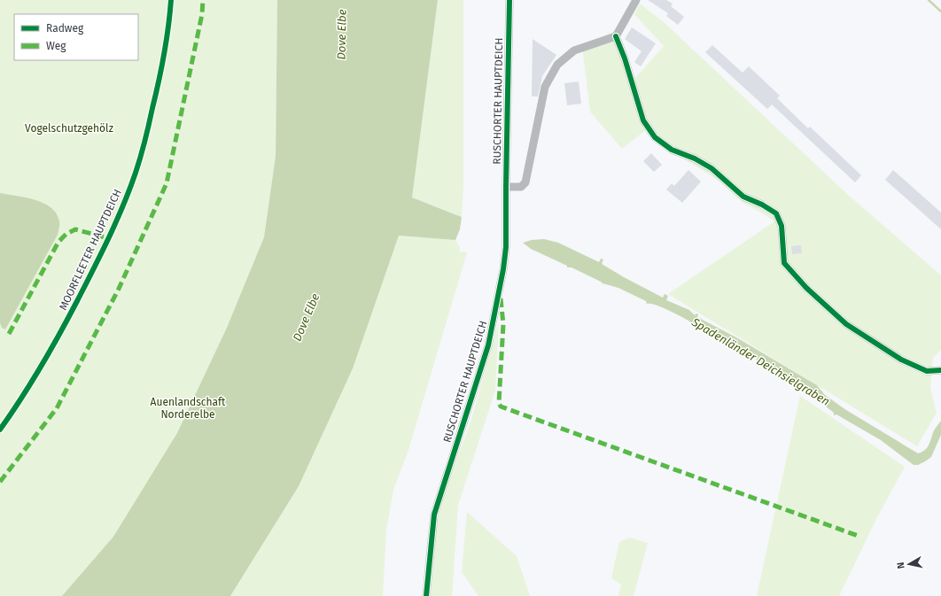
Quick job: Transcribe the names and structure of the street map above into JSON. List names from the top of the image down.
{
  "streets": {
    "street": ["RUSCHORTER HAUPTDEICH"],
    "lane": ["MOORFLEETER HAUPTDEICH"]
  },
  "water": ["Dove Elbe", "Spadenländer Deichsielgraben"],
  "parks": ["Vogelschutzgehölz", "Auenlandschaft Norderelbe"],
  "legend": ["Radweg", "Weg"],
  "north": "left"
}
